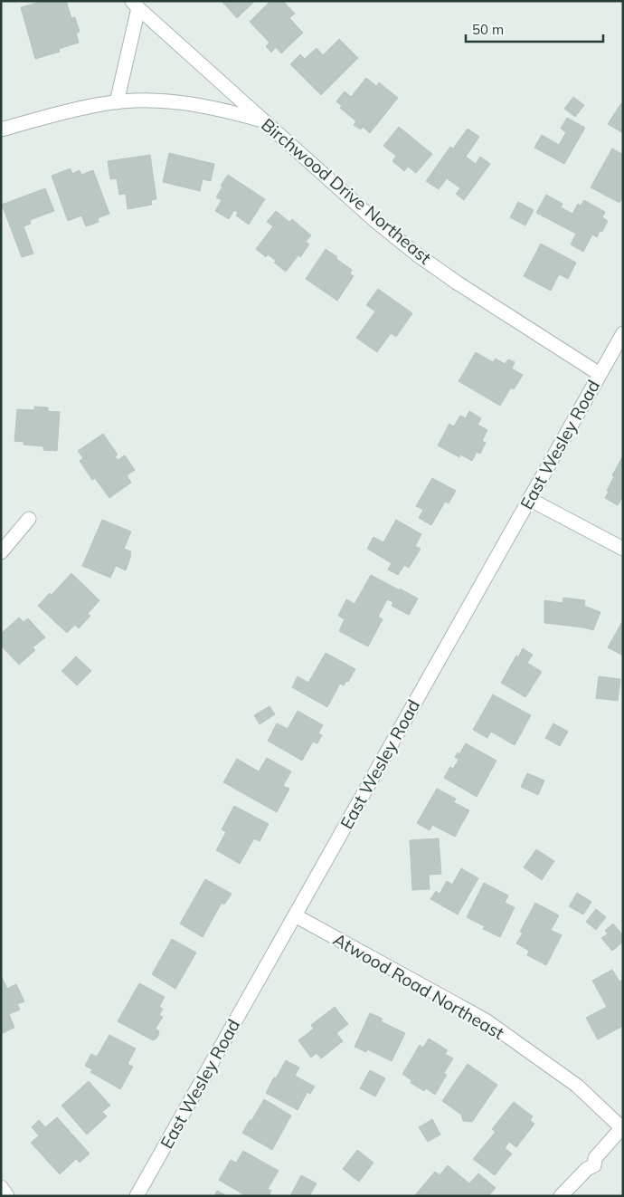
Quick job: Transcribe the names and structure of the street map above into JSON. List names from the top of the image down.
{
  "streets": {
    "street": ["Birchwood Drive Northeast", "East Wesley Road", "Atwood Road Northeast"]
  },
  "crossings": [
    ["Birchwood Drive Northeast", "East Wesley Road"],
    ["East Wesley Road", "Atwood Road Northeast"]
  ],
  "scale_bar": "50 m"
}
